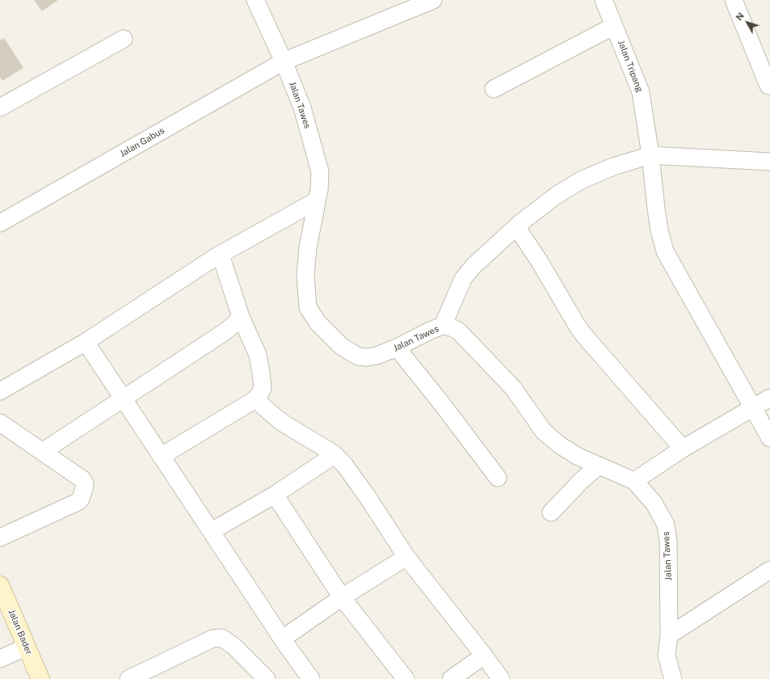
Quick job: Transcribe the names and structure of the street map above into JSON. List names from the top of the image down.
{
  "streets": {
    "main road": ["Jalan Bader"],
    "street": ["Jalan Tripang", "Jalan Tawes", "Jalan Gabus"]
  },
  "crossings": [
    ["Jalan Tawes", "Jalan Gabus"]
  ],
  "north": "top left"
}
